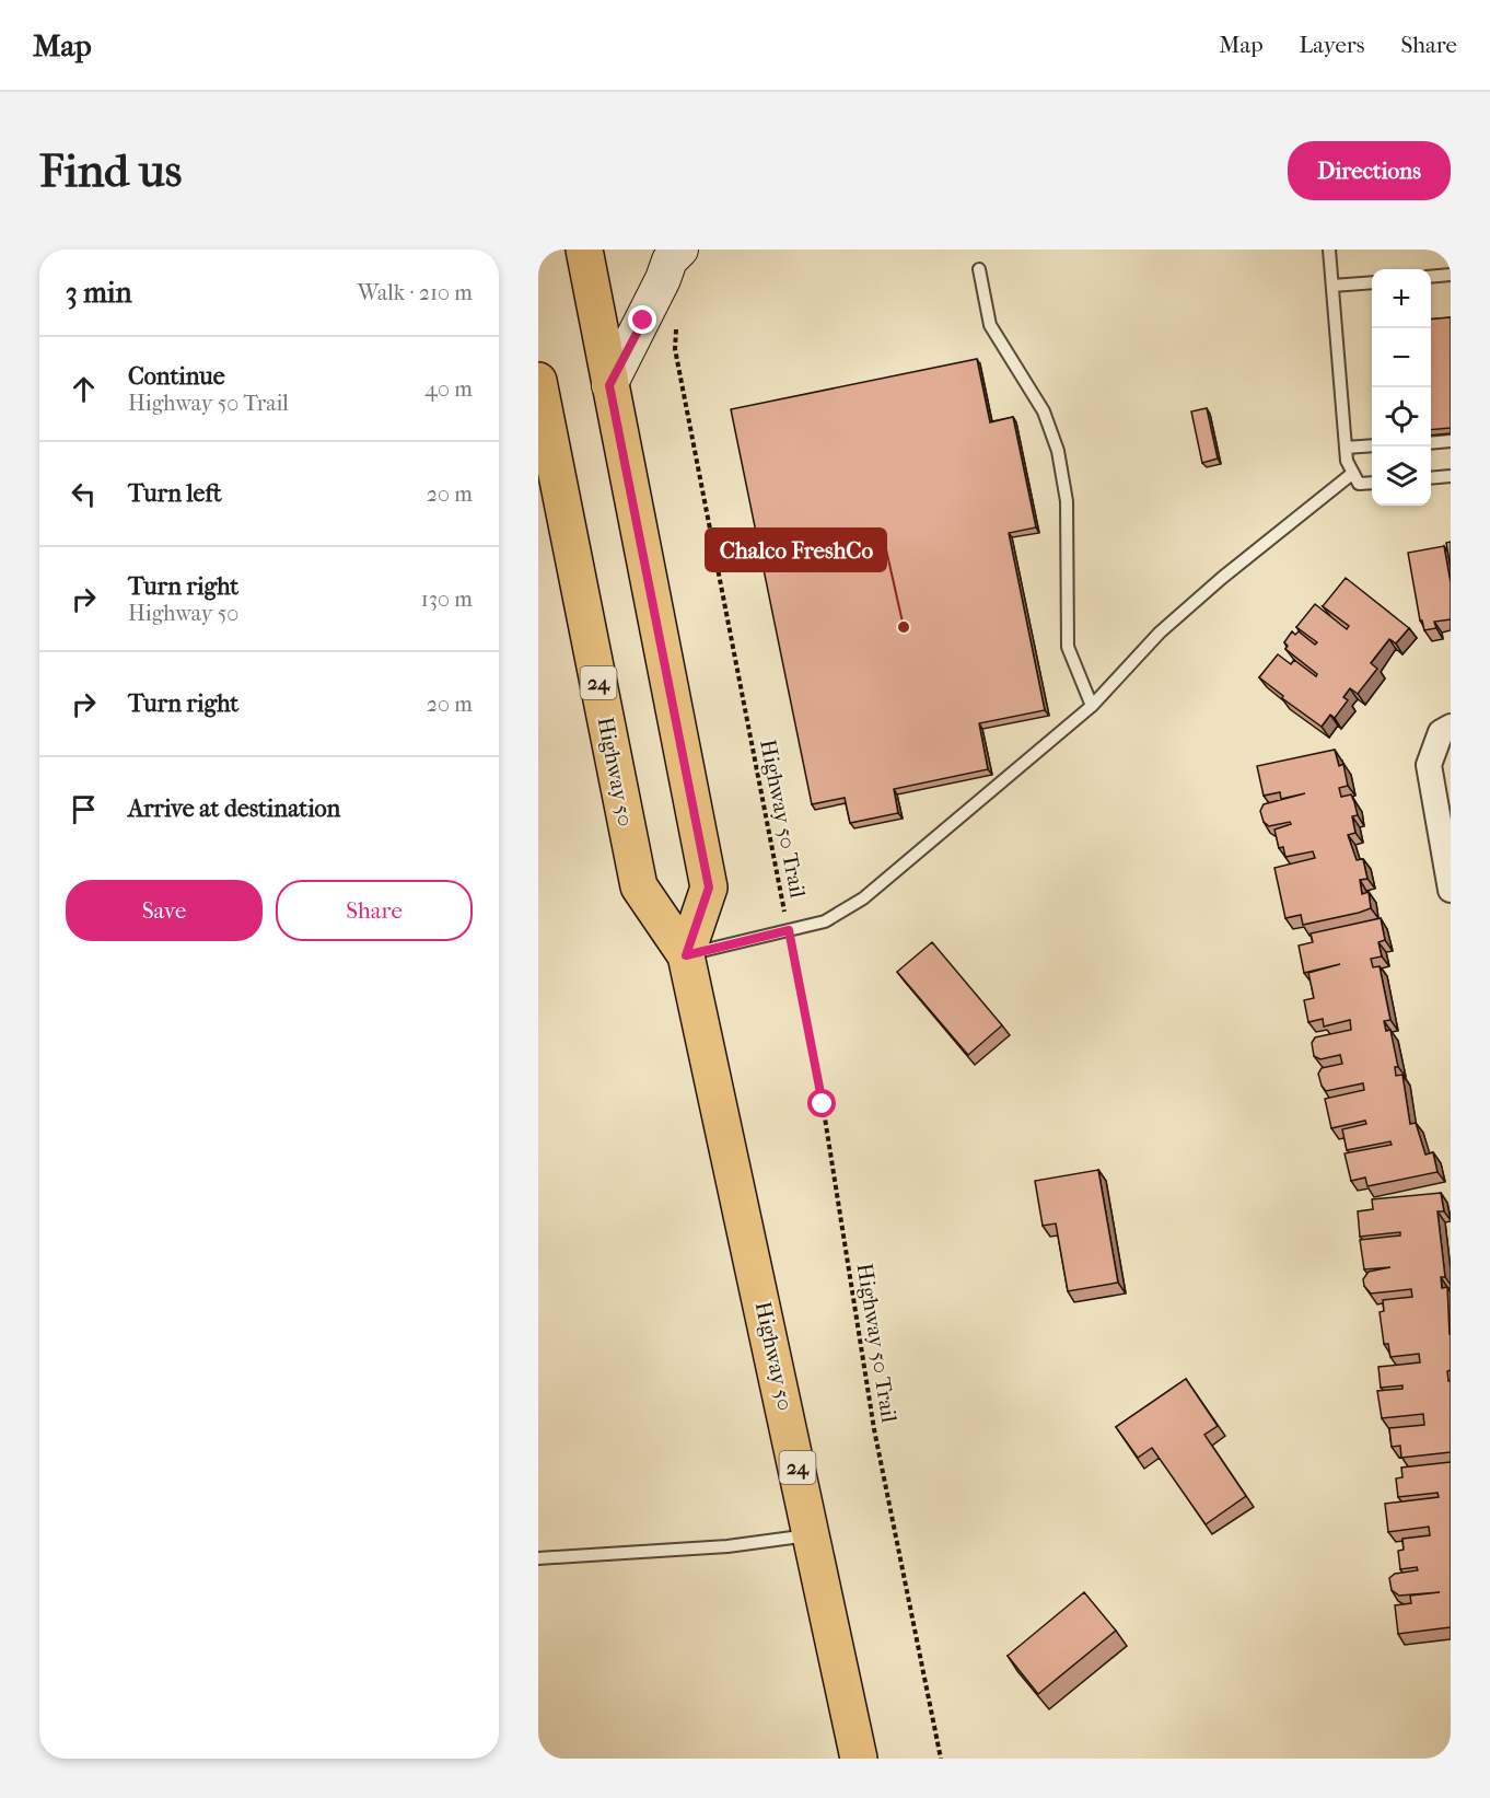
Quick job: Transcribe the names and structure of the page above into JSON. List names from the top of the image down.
{
  "streets": {
    "main road": ["24", "Highway 50"],
    "path": ["Highway 50 Trail"]
  },
  "places": ["Chalco FreshCo"],
  "page": {
    "header": "Map",
    "nav": ["Map", "Layers", "Share"],
    "buttons": [
      "Directions",
      ["Save", "Share"]
    ],
    "title": "Find us",
    "heading": ["3 min", "Walk · 210 m"],
    "map_buttons": ["+", "−"],
    "list": [
      ["Continue", "Highway 50 Trail", "40 m"],
      ["Turn left", "20 m"],
      ["Turn right", "Highway 50", "130 m"],
      ["Turn right", "20 m"],
      "Arrive at destination"
    ]
  }
}
